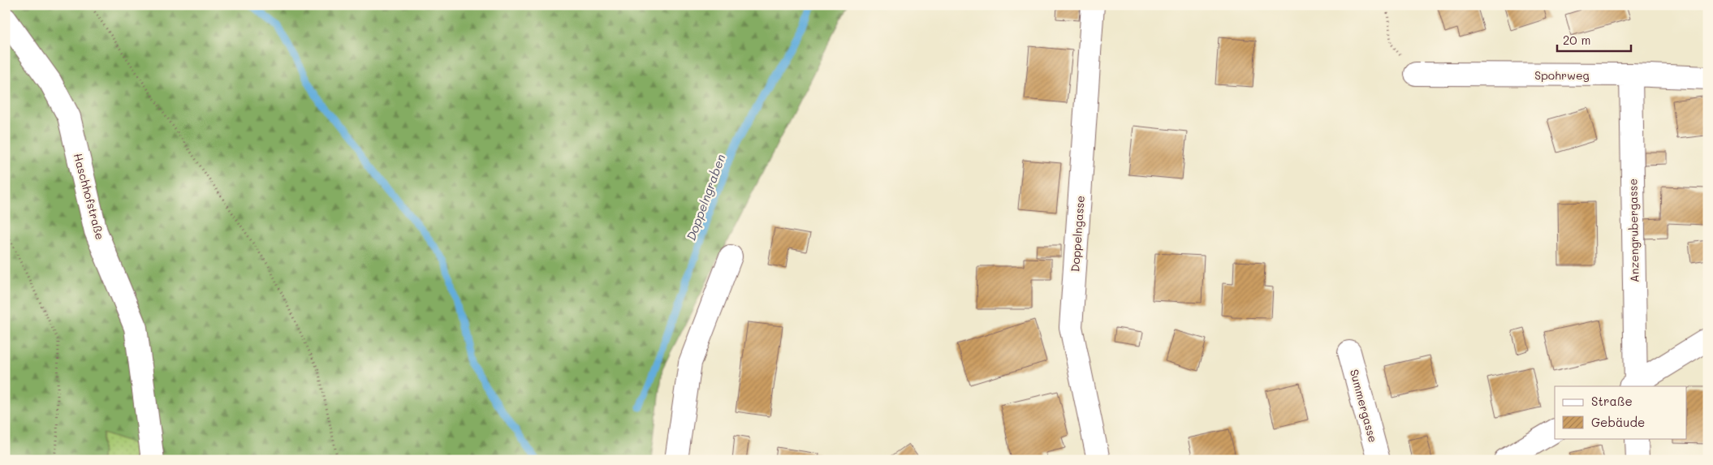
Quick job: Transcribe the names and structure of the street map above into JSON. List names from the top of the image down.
{
  "streets": {
    "street": [
      "Spohrweg",
      "Haschhofstraße",
      "Anzengrubergasse",
      "Doppelngasse",
      "Summergasse"
    ]
  },
  "crossings": [
    ["Spohrweg", "Anzengrubergasse"]
  ],
  "water": ["Doppelngraben"],
  "legend": ["Straße", "Gebäude"],
  "scale_bar": "20 m"
}
